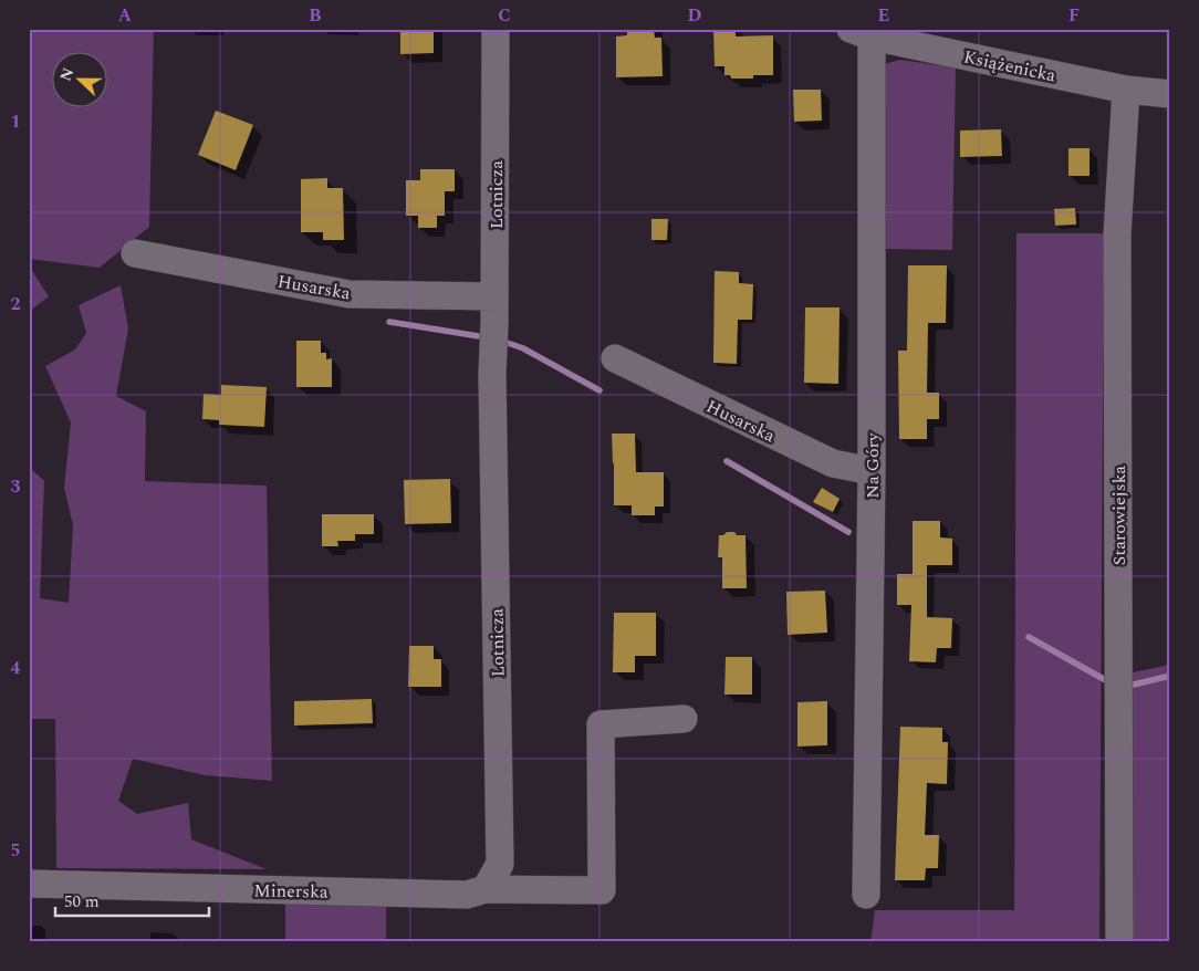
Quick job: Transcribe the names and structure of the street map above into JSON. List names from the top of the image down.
{
  "streets": {
    "street": [
      "Książenicka",
      "Lotnicza",
      "Husarska",
      "Na Góry",
      "Starowiejska",
      "Minerska"
    ]
  },
  "crossings": [
    ["Książenicka", "Na Góry"],
    ["Książenicka", "Starowiejska"],
    ["Lotnicza", "Husarska"],
    ["Lotnicza", "Minerska"],
    ["Husarska", "Na Góry"]
  ],
  "scale_bar": "50 m",
  "north": "left",
  "grid": {
    "columns": [
      "A",
      "B",
      "C",
      "D",
      "E",
      "F"
    ],
    "rows": [
      "1",
      "2",
      "3",
      "4",
      "5"
    ]
  }
}
